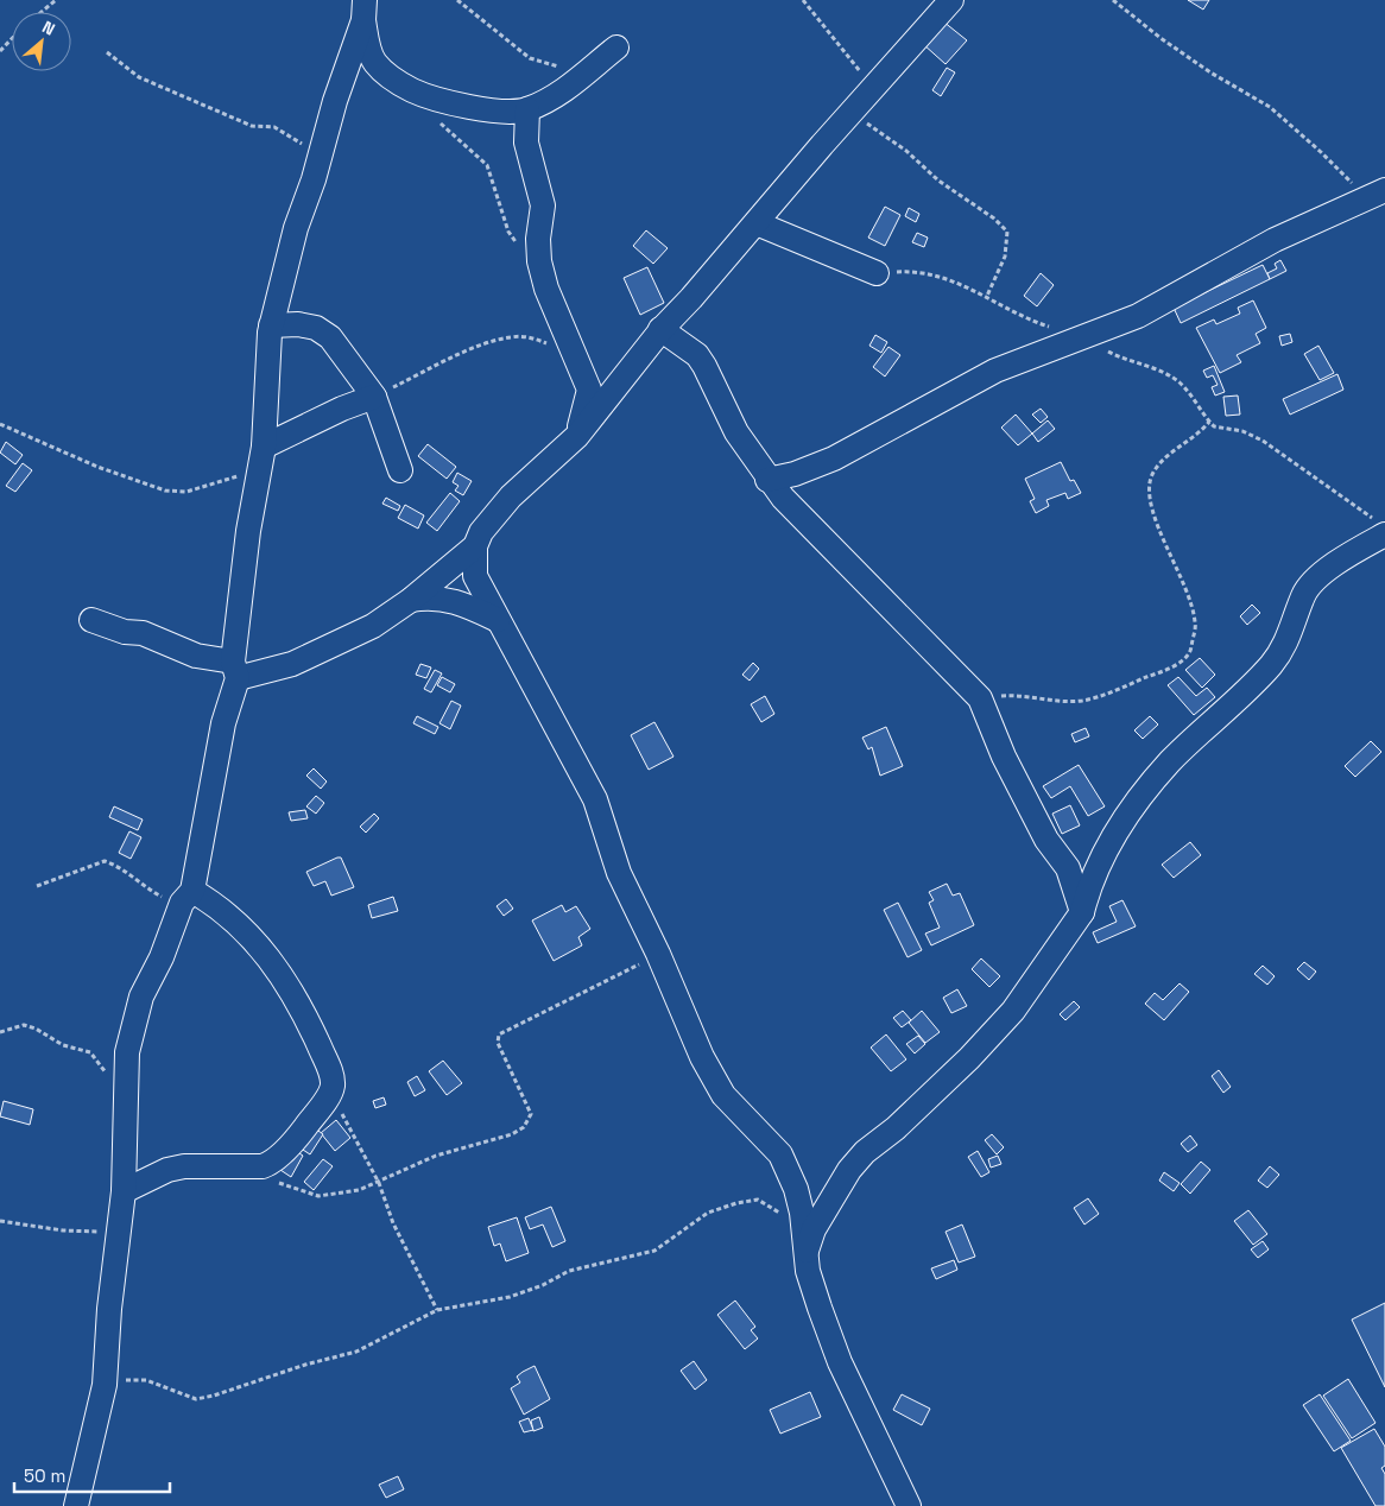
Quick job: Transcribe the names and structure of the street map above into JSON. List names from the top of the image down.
{
  "scale_bar": "50 m",
  "north": "top right"
}
